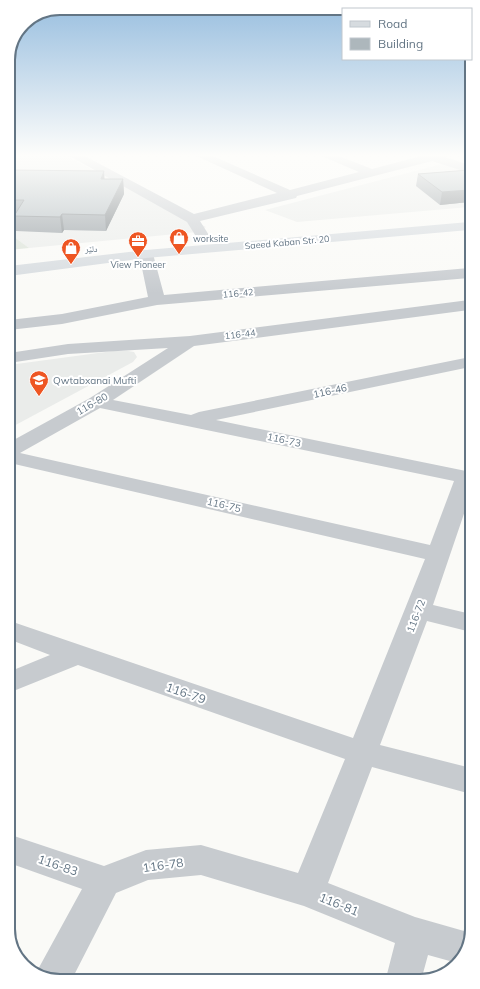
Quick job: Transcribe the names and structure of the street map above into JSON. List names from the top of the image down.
{
  "streets": {
    "main road": ["Saeed Kaban Str. 20"],
    "street": [
      "116-42",
      "116-44",
      "116-46",
      "116-80",
      "116-73",
      "116-75",
      "116-72",
      "116-79",
      "116-83",
      "116-78",
      "116-81"
    ]
  },
  "crossings": [
    ["116-44", "116-80"],
    ["116-46", "116-73"],
    ["116-80", "116-73"],
    ["116-75", "116-72"],
    ["116-72", "116-79"],
    ["116-72", "116-81"],
    ["116-79", "116-81"],
    ["116-83", "116-78"],
    ["116-78", "116-81"]
  ],
  "places": {
    "shop": ["worksite", "دلێر"],
    "office": ["View Pioneer"],
    "school or university": ["Qwtabxanai Mufti"]
  },
  "legend": ["Road", "Building"]
}
